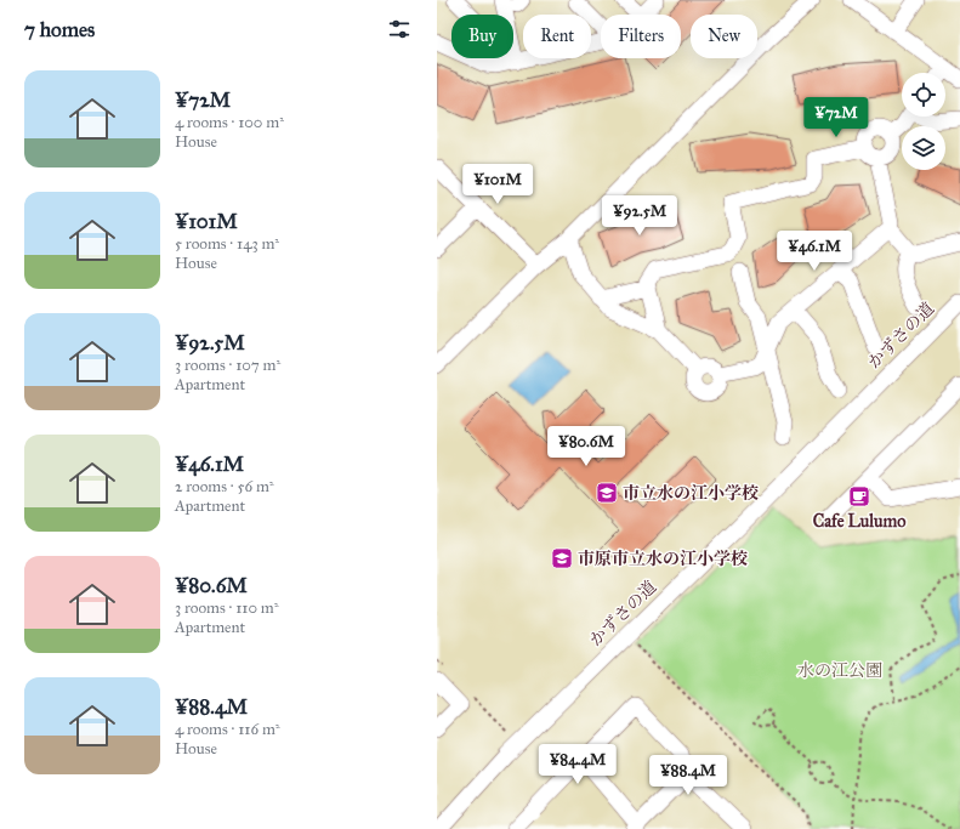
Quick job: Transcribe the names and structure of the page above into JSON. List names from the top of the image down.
{
  "streets": {
    "street": ["かずさの道"]
  },
  "parks": ["水の江公園"],
  "places": {
    "school or university": ["市立水の江小学校", "市原市立水の江小学校"],
    "cafe": ["Cafe Lulumo"]
  },
  "page": {
    "heading": "7 homes",
    "chip": [
      "Buy",
      "Rent",
      "Filters",
      "New"
    ],
    "list": [
      {
        "name": "¥72M",
        "note": "4 rooms · 100 m² · House"
      },
      {
        "name": "¥101M",
        "note": "5 rooms · 143 m² · House"
      },
      {
        "name": "¥92.5M",
        "note": "3 rooms · 107 m² · Apartment"
      },
      {
        "name": "¥46.1M",
        "note": "2 rooms · 56 m² · Apartment"
      },
      {
        "name": "¥80.6M",
        "note": "3 rooms · 110 m² · Apartment"
      },
      {
        "name": "¥88.4M",
        "note": "4 rooms · 116 m² · House"
      }
    ],
    "price": [
      "¥72M",
      "¥101M",
      "¥92.5M",
      "¥46.1M",
      "¥80.6M",
      "¥84.4M",
      "¥88.4M"
    ]
  }
}
